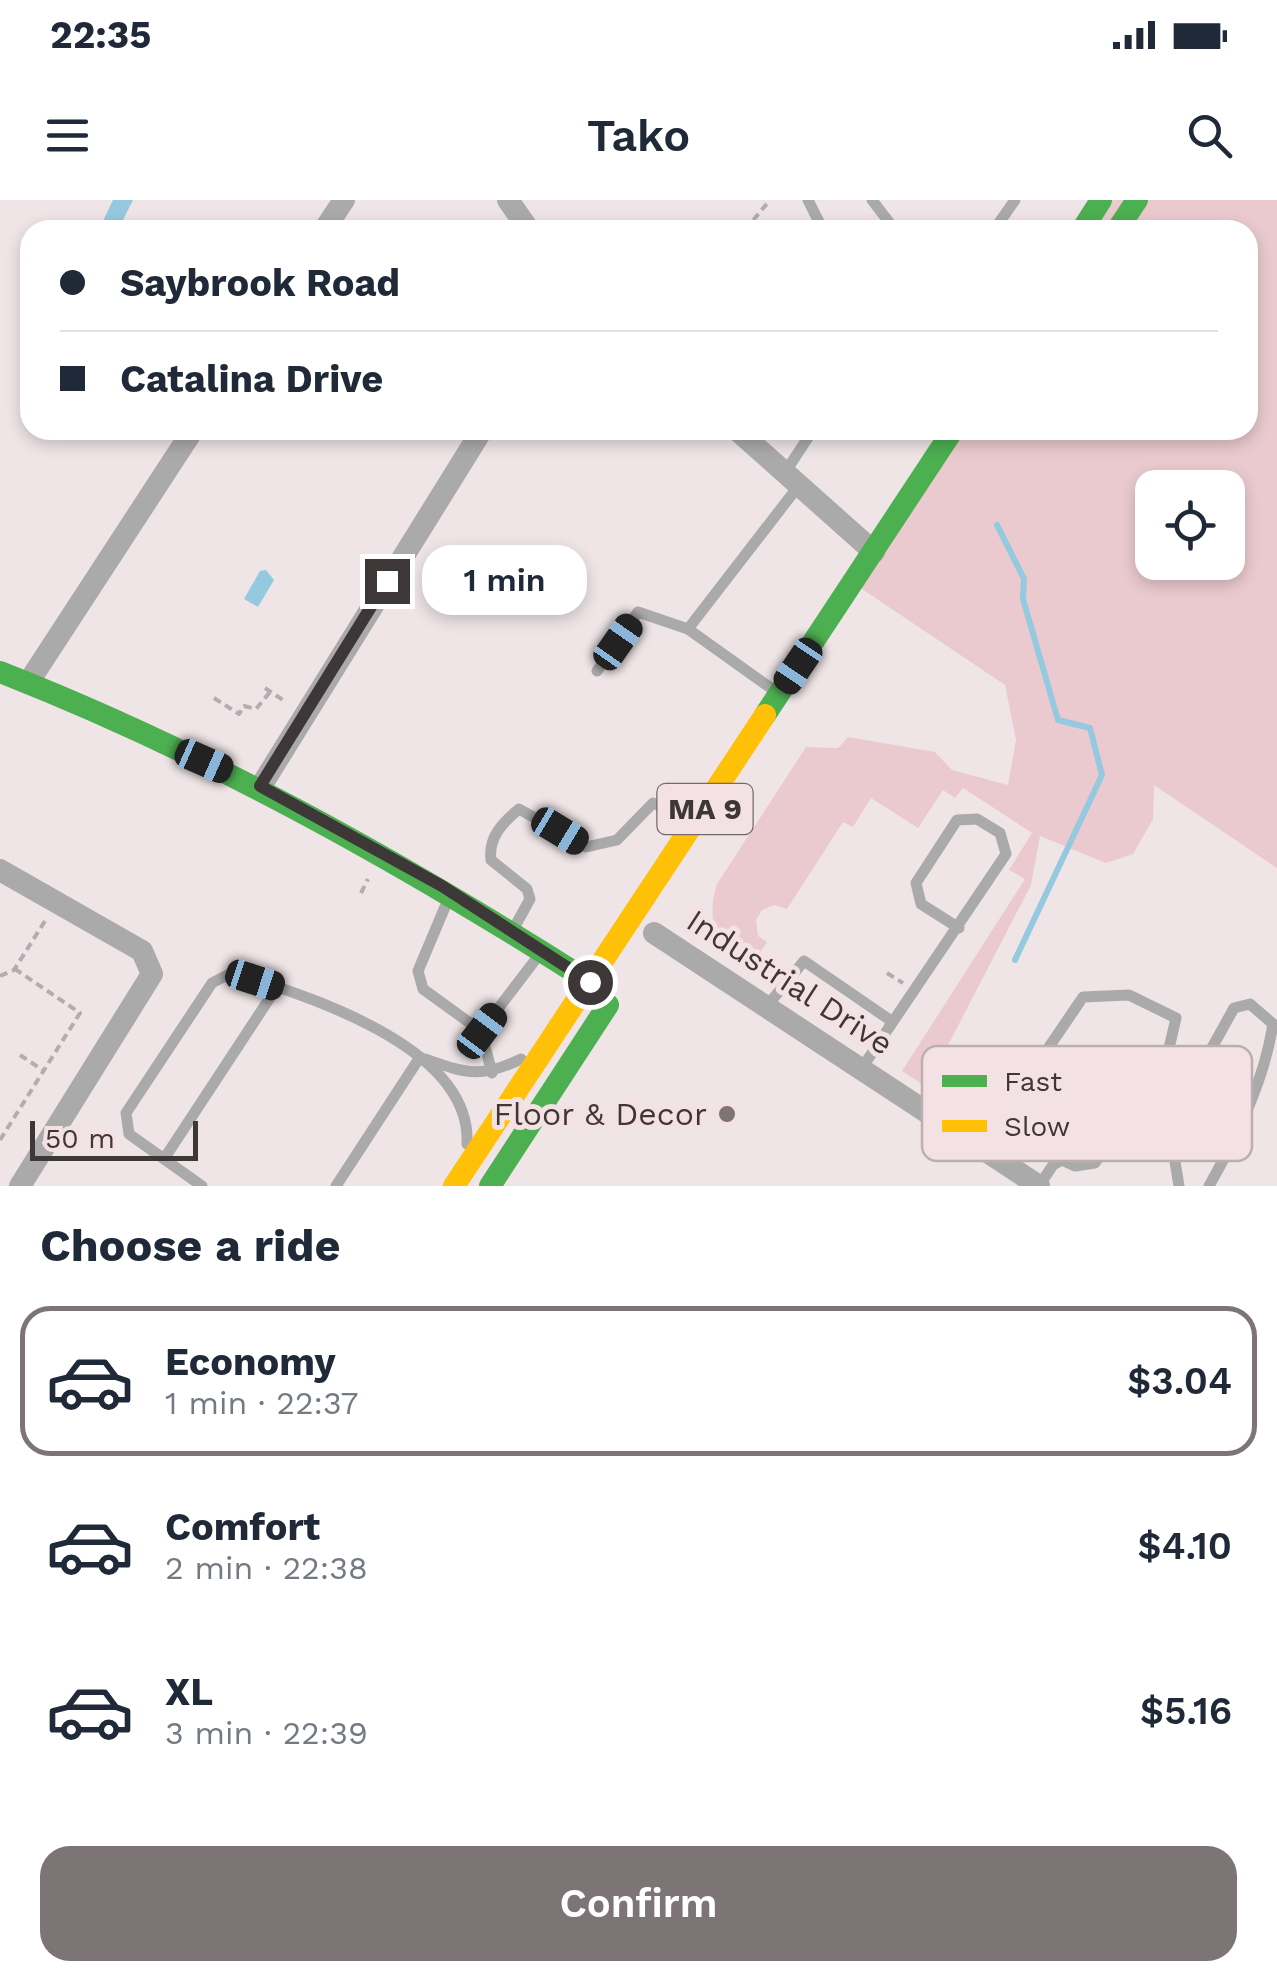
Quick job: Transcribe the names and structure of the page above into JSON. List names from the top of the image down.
{
  "streets": {
    "main road": ["MA 9"],
    "street": ["Industrial Drive"]
  },
  "places": ["Floor & Decor"],
  "legend": ["Fast", "Slow"],
  "scale_bar": "50 m",
  "page": {
    "status": "22:35",
    "header": "Tako",
    "banner": ["Saybrook Road", "Catalina Drive"],
    "bubble": "1 min",
    "scale": "50 m",
    "heading": "Choose a ride",
    "list": [
      {
        "name": "Economy",
        "note": "1 min · 22:37",
        "value": "$3.04"
      },
      {
        "name": "Comfort",
        "note": "2 min · 22:38",
        "value": "$4.10"
      },
      {
        "name": "XL",
        "note": "3 min · 22:39",
        "value": "$5.16"
      }
    ],
    "buttons": "Confirm"
  }
}
